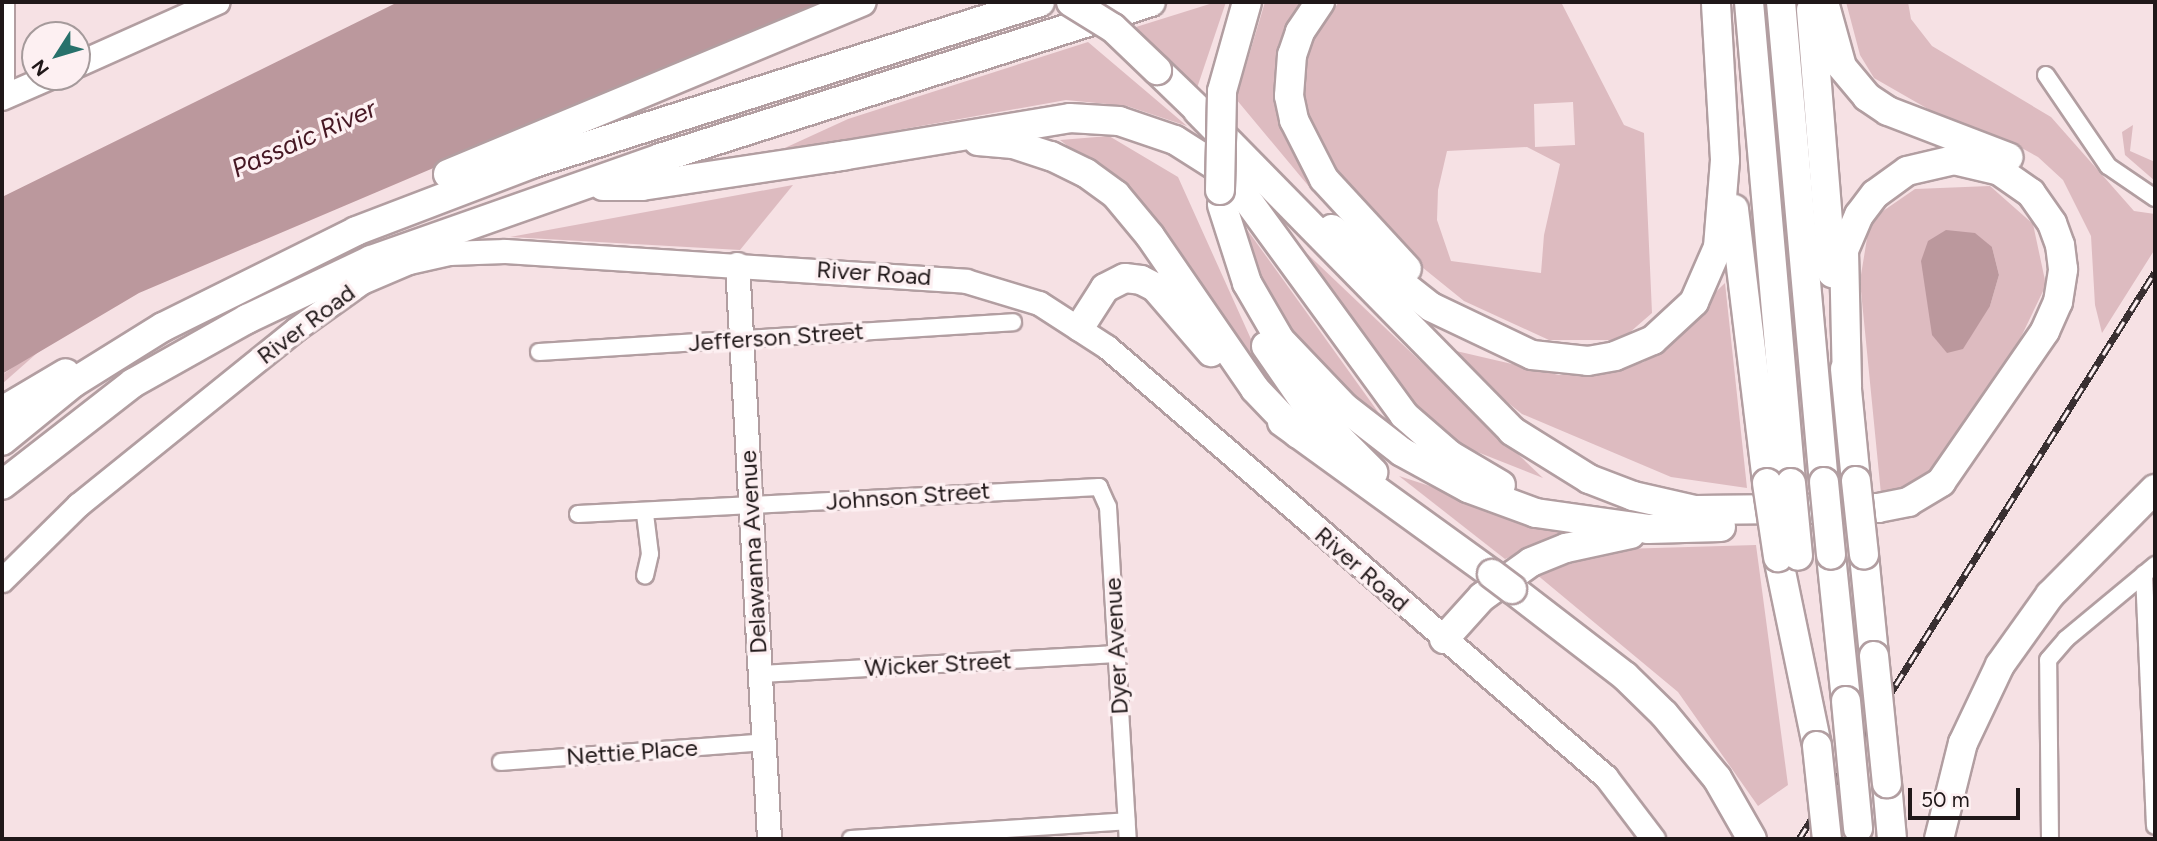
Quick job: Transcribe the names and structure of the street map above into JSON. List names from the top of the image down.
{
  "streets": {
    "street": [
      "River Road",
      "Jefferson Street",
      "Johnson Street",
      "Delawanna Avenue",
      "Dyer Avenue",
      "Wicker Street",
      "Nettie Place"
    ]
  },
  "crossings": [
    ["River Road", "Delawanna Avenue"],
    ["Jefferson Street", "Delawanna Avenue"],
    ["Johnson Street", "Delawanna Avenue"],
    ["Johnson Street", "Dyer Avenue"],
    ["Delawanna Avenue", "Wicker Street"],
    ["Delawanna Avenue", "Nettie Place"],
    ["Dyer Avenue", "Wicker Street"]
  ],
  "water": ["Passaic River"],
  "scale_bar": "50 m",
  "north": "bottom left"
}
